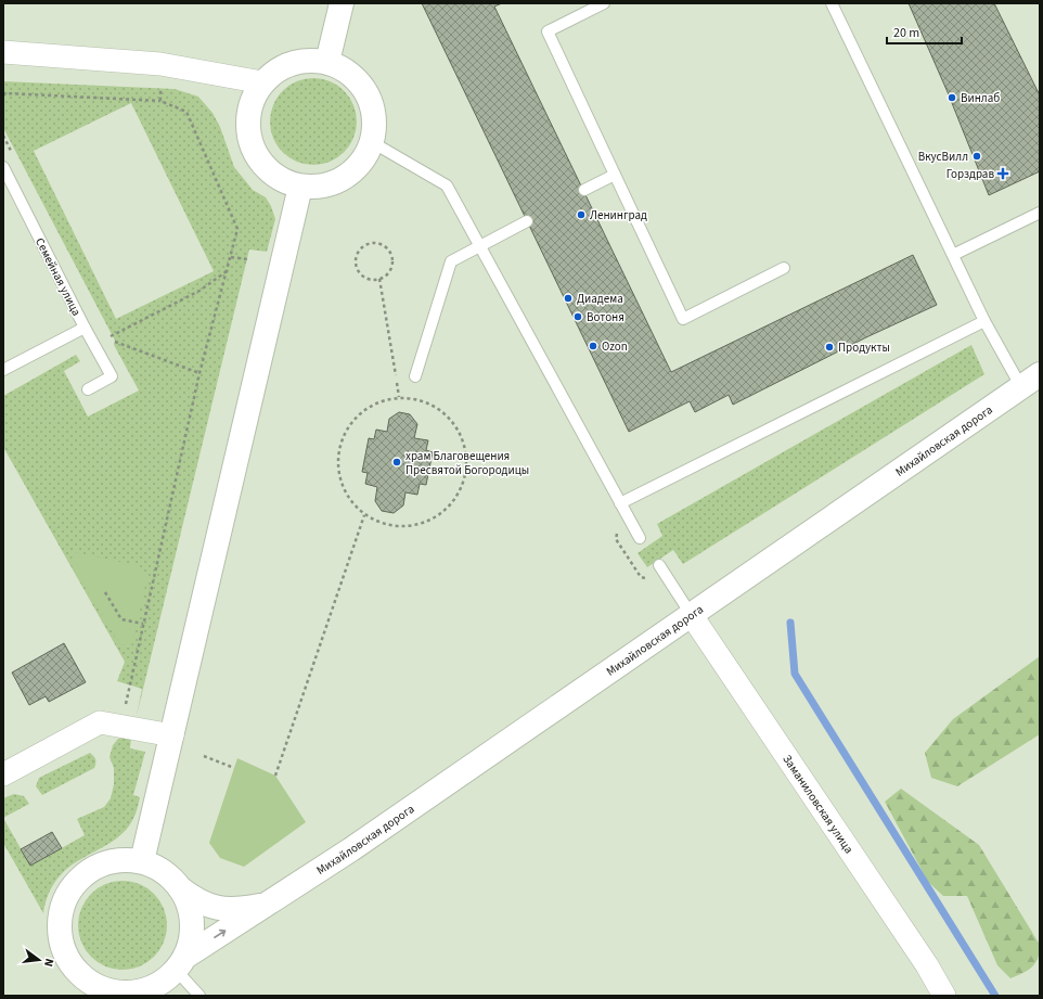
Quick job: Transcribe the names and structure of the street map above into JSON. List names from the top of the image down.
{
  "streets": {
    "street": ["Михайловская дорога", "Заманиловская улица"],
    "lane": ["Семейная улица"]
  },
  "crossings": [
    ["Михайловская дорога", "Заманиловская улица"]
  ],
  "places": {
    "other": [
      "Винлаб",
      "ВкусВилл",
      "Ленинград",
      "Диадема",
      "Вотоня",
      "Ozon",
      "Продукты",
      "храм Благовещения Пресвятой Богородицы"
    ],
    "health": ["Горздрав"]
  },
  "scale_bar": "20 m",
  "north": "right"
}
